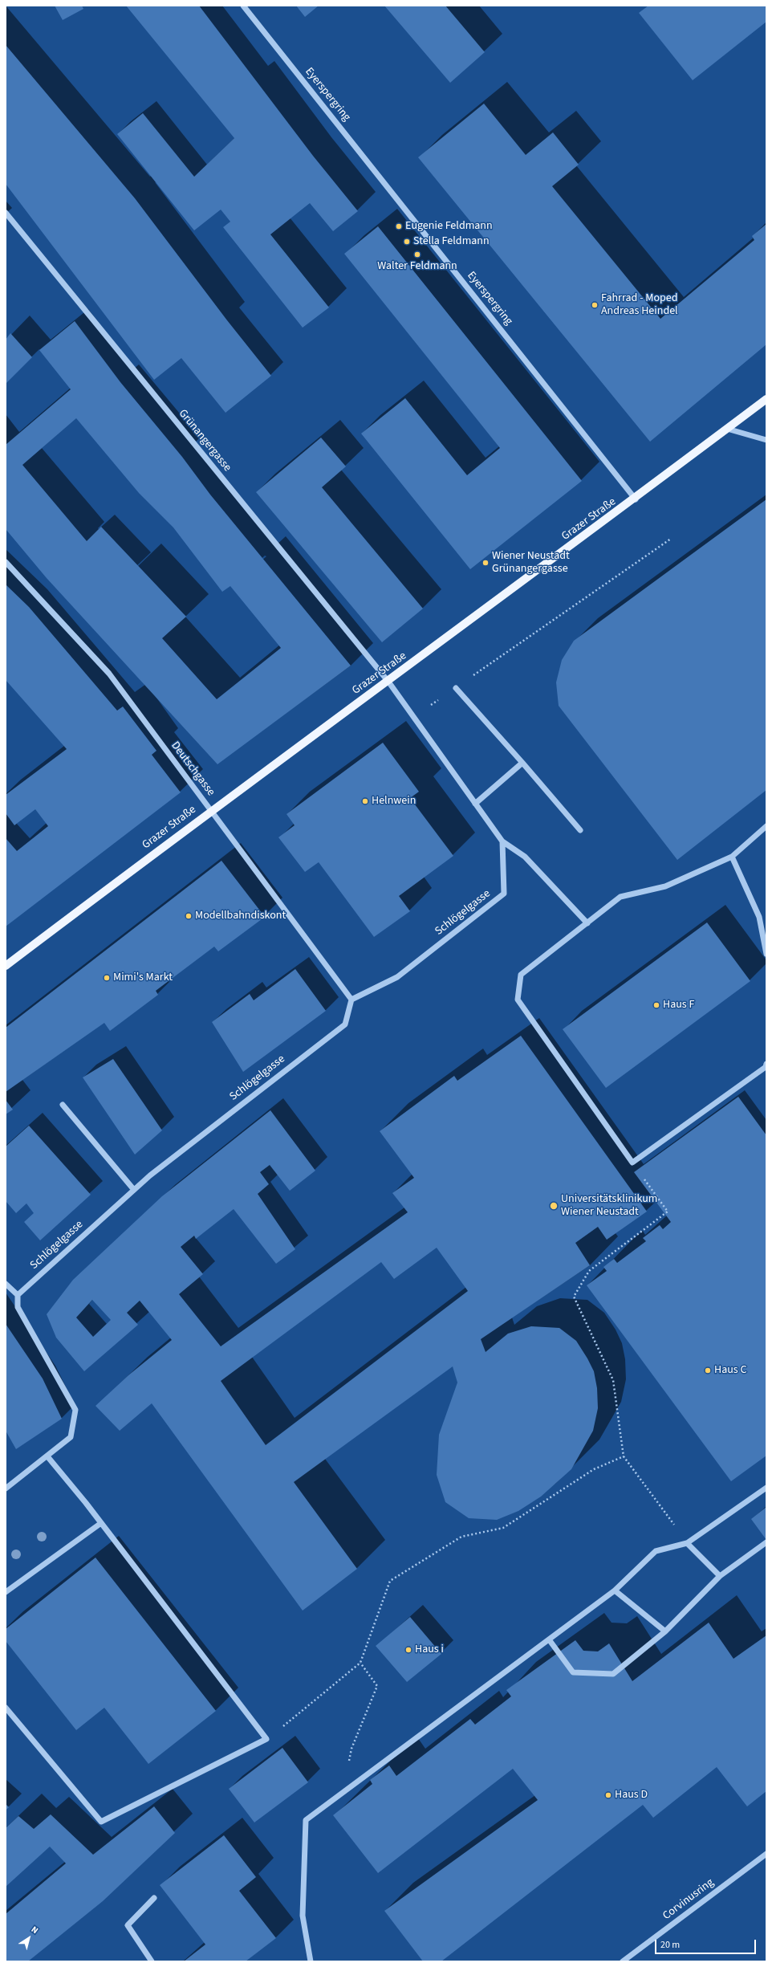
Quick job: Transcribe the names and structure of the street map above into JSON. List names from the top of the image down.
{
  "streets": {
    "main road": ["Grazer Straße"],
    "street": [
      "Eyerspergring",
      "Grünangergasse",
      "Deutschgasse",
      "Schlögelgasse",
      "Corvinusring"
    ]
  },
  "crossings": [
    ["Eyerspergring", "Grazer Straße"],
    ["Grünangergasse", "Grazer Straße"],
    ["Grazer Straße", "Deutschgasse"],
    ["Deutschgasse", "Schlögelgasse"]
  ],
  "places": [
    "Eugenie Feldmann",
    "Stella Feldmann",
    "Walter Feldmann",
    "Fahrrad - Moped Andreas Heindel",
    "Wiener Neustadt Grünangergasse",
    "Helnwein",
    "Modellbahndiskont",
    "Mimi's Markt",
    "Haus F",
    "Universitätsklinikum Wiener Neustadt",
    "Haus C",
    "Haus i",
    "Haus D"
  ],
  "scale_bar": "20 m",
  "north": "top right"
}
